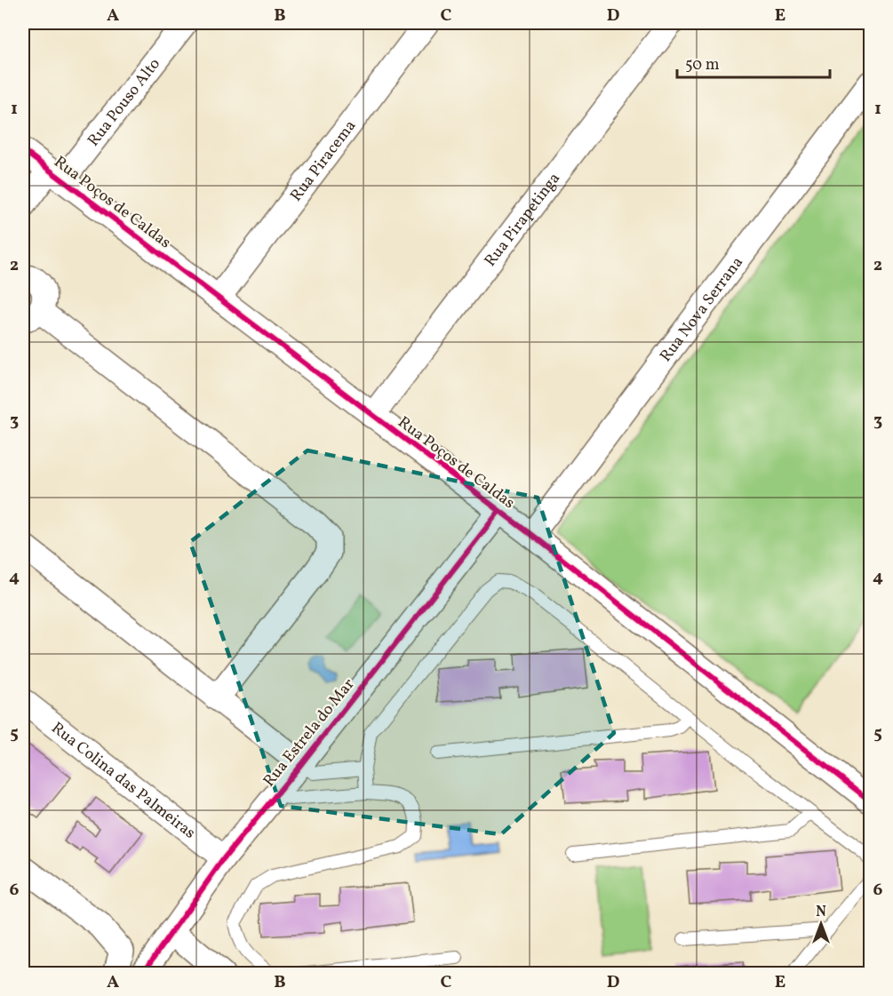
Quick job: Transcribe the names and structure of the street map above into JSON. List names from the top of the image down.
{
  "streets": {
    "street": [
      "Rua Pouso Alto",
      "Rua Piracema",
      "Rua Poços de Caldas",
      "Rua Pirapetinga",
      "Rua Nova Serrana",
      "Rua Estrela do Mar",
      "Rua Colina das Palmeiras"
    ]
  },
  "crossings": [
    ["Rua Pouso Alto", "Rua Poços de Caldas"],
    ["Rua Piracema", "Rua Poços de Caldas"],
    ["Rua Poços de Caldas", "Rua Pirapetinga"],
    ["Rua Poços de Caldas", "Rua Nova Serrana"],
    ["Rua Poços de Caldas", "Rua Estrela do Mar"],
    ["Rua Estrela do Mar", "Rua Colina das Palmeiras"]
  ],
  "scale_bar": "50 m",
  "north": "top",
  "grid": {
    "columns": [
      "A",
      "B",
      "C",
      "D",
      "E"
    ],
    "rows": [
      "1",
      "2",
      "3",
      "4",
      "5",
      "6"
    ]
  }
}
